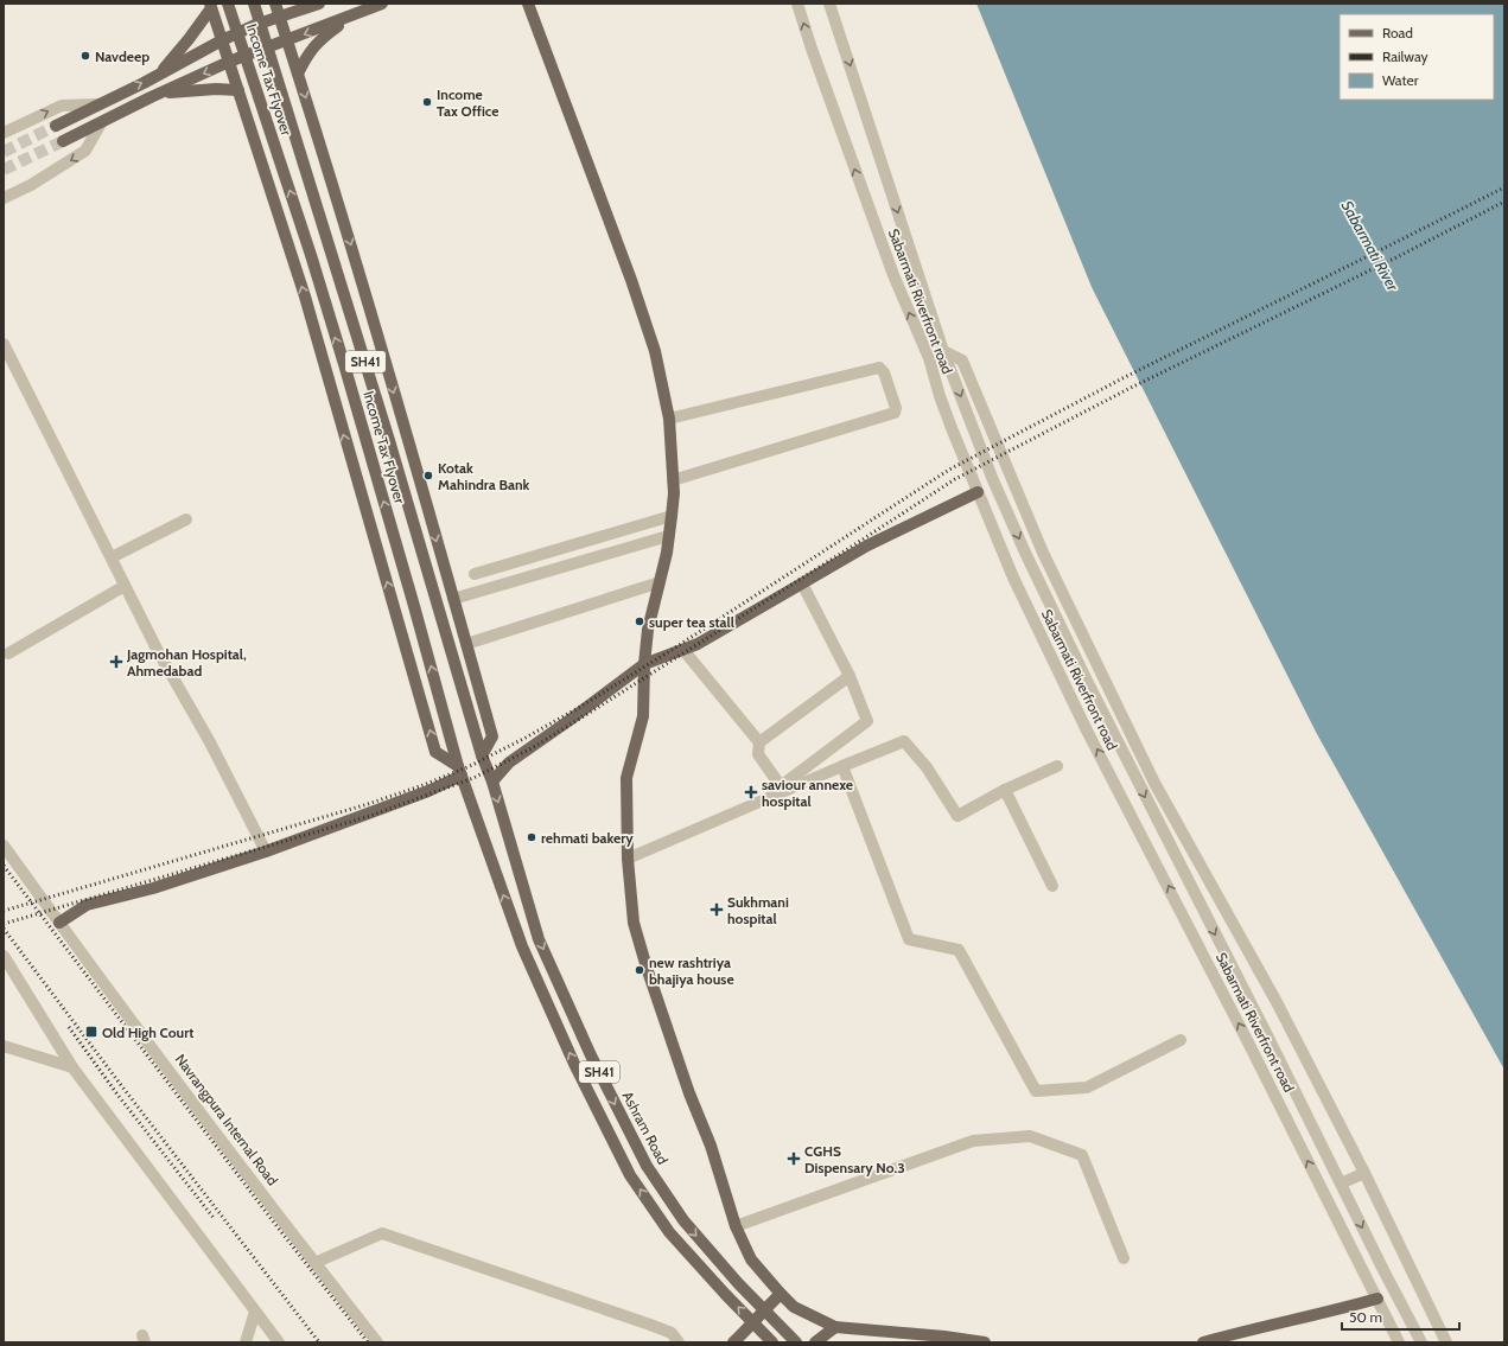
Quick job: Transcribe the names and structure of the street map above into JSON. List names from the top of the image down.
{
  "streets": {
    "main road": ["Income Tax Flyover", "SH41", "Ashram Road"],
    "street": ["Sabarmati Riverfront road", "Navrangpura Internal Road"]
  },
  "crossings": [
    ["Income Tax Flyover", "Ashram Road"]
  ],
  "water": ["Sabarmati River"],
  "places": {
    "other": [
      "Navdeep",
      "Income Tax Office",
      "Kotak Mahindra Bank",
      "super tea stall",
      "rehmati bakery",
      "new rashtriya bhajiya house"
    ],
    "health": [
      "Jagmohan Hospital, Ahmedabad",
      "saviour annexe hospital",
      "Sukhmani hospital",
      "CGHS Dispensary No.3"
    ],
    "transit": ["Old High Court"]
  },
  "legend": ["Road", "Railway", "Water"],
  "scale_bar": "50 m"
}
